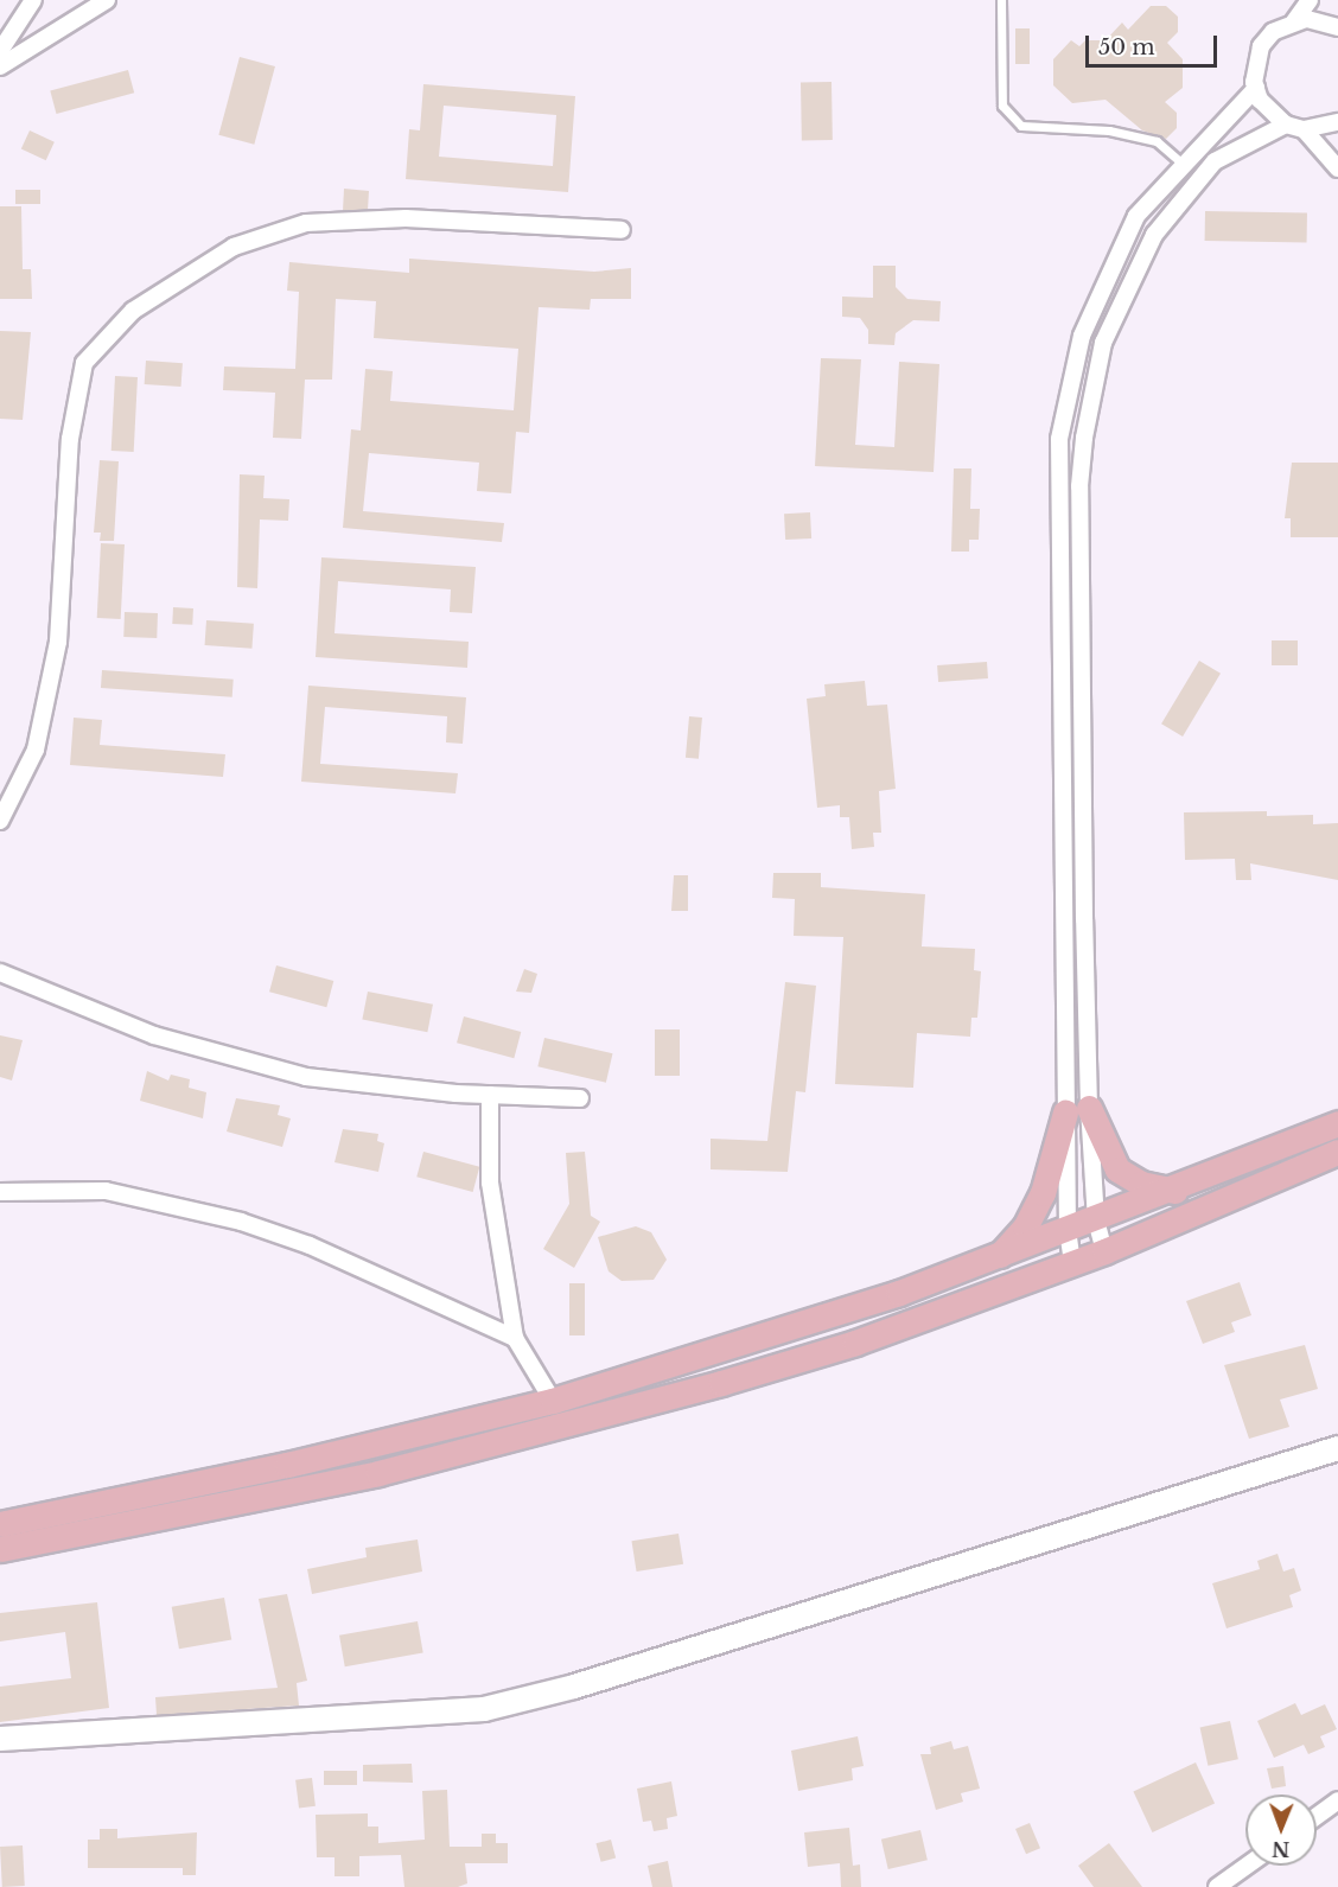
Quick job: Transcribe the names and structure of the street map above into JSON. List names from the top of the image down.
{
  "scale_bar": "50 m",
  "north": "bottom"
}
